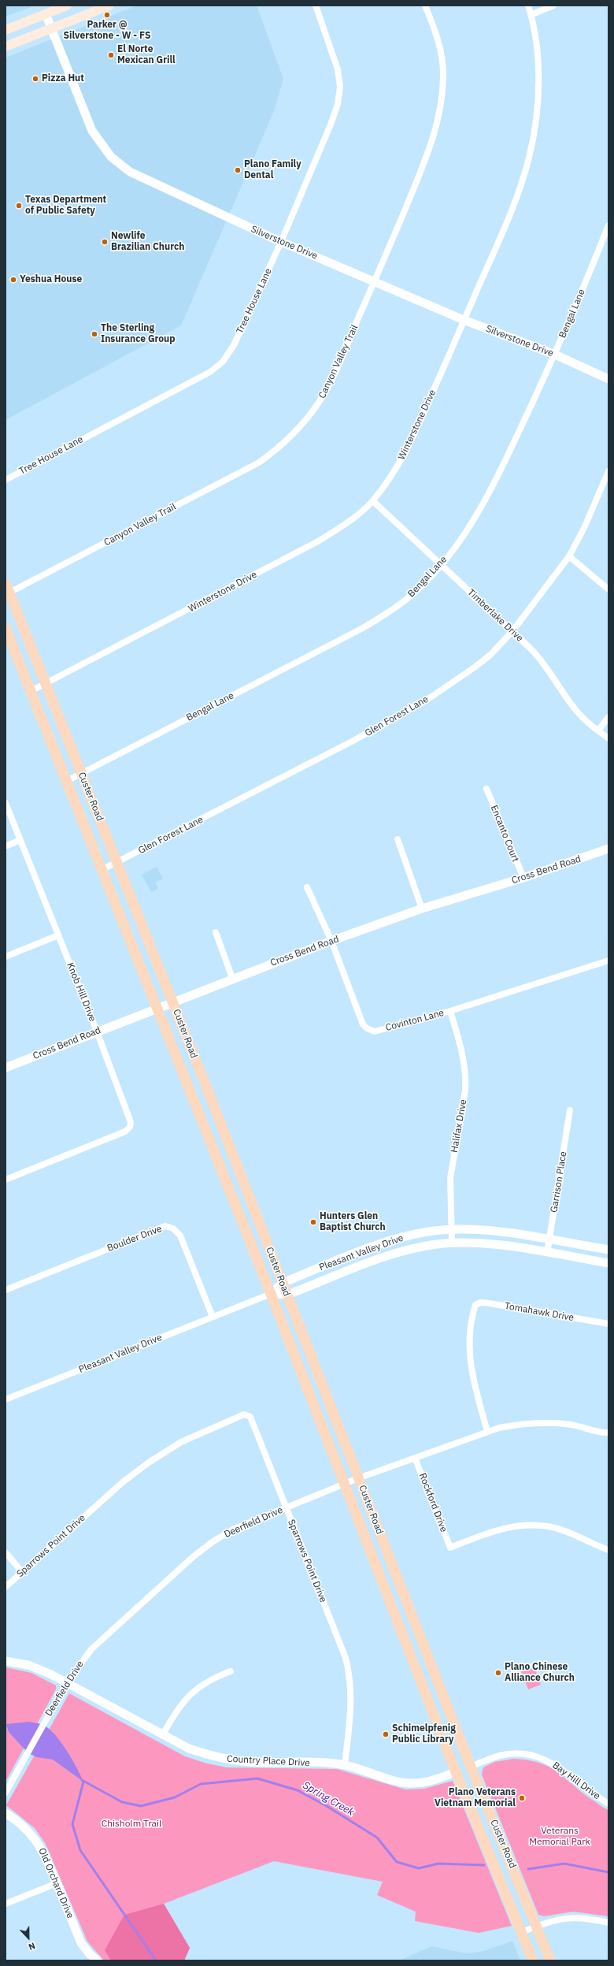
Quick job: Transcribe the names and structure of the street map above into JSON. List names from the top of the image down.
{
  "streets": {
    "main road": ["Custer Road"],
    "street": [
      "Silverstone Drive",
      "Tree House Lane",
      "Bengal Lane",
      "Canyon Valley Trail",
      "Winterstone Drive",
      "Timberlake Drive",
      "Glen Forest Lane",
      "Encanto Court",
      "Cross Bend Road",
      "Knob Hill Drive",
      "Covinton Lane",
      "Halifax Drive",
      "Garrison Place",
      "Boulder Drive",
      "Pleasant Valley Drive",
      "Tomahawk Drive",
      "Rockford Drive",
      "Deerfield Drive",
      "Sparrows Point Drive",
      "Country Place Drive",
      "Bay Hill Drive",
      "Old Orchard Drive"
    ]
  },
  "crossings": [
    ["Silverstone Drive", "Tree House Lane"],
    ["Silverstone Drive", "Bengal Lane"],
    ["Silverstone Drive", "Canyon Valley Trail"],
    ["Silverstone Drive", "Winterstone Drive"],
    ["Bengal Lane", "Timberlake Drive"],
    ["Bengal Lane", "Custer Road"],
    ["Canyon Valley Trail", "Custer Road"],
    ["Winterstone Drive", "Timberlake Drive"],
    ["Winterstone Drive", "Custer Road"],
    ["Timberlake Drive", "Glen Forest Lane"],
    ["Glen Forest Lane", "Custer Road"],
    ["Custer Road", "Cross Bend Road"],
    ["Custer Road", "Pleasant Valley Drive"],
    ["Custer Road", "Deerfield Drive"],
    ["Custer Road", "Country Place Drive"],
    ["Custer Road", "Bay Hill Drive"],
    ["Encanto Court", "Cross Bend Road"],
    ["Cross Bend Road", "Knob Hill Drive"],
    ["Cross Bend Road", "Covinton Lane"],
    ["Covinton Lane", "Halifax Drive"],
    ["Halifax Drive", "Pleasant Valley Drive"],
    ["Garrison Place", "Pleasant Valley Drive"],
    ["Boulder Drive", "Pleasant Valley Drive"],
    ["Tomahawk Drive", "Deerfield Drive"],
    ["Rockford Drive", "Deerfield Drive"],
    ["Deerfield Drive", "Sparrows Point Drive"],
    ["Deerfield Drive", "Country Place Drive"],
    ["Sparrows Point Drive", "Country Place Drive"]
  ],
  "water": ["Spring Creek"],
  "parks": ["Chisholm Trail", "Veterans Memorial Park"],
  "places": [
    "Parker @ Silverstone - W - FS",
    "El Norte Mexican Grill",
    "Pizza Hut",
    "Plano Family Dental",
    "Texas Department of Public Safety",
    "Newlife Brazilian Church",
    "Yeshua House",
    "The Sterling Insurance Group",
    "Hunters Glen Baptist Church",
    "Plano Chinese Alliance Church",
    "Schimelpfenig Public Library",
    "Plano Veterans Vietnam Memorial"
  ],
  "north": "bottom"
}
